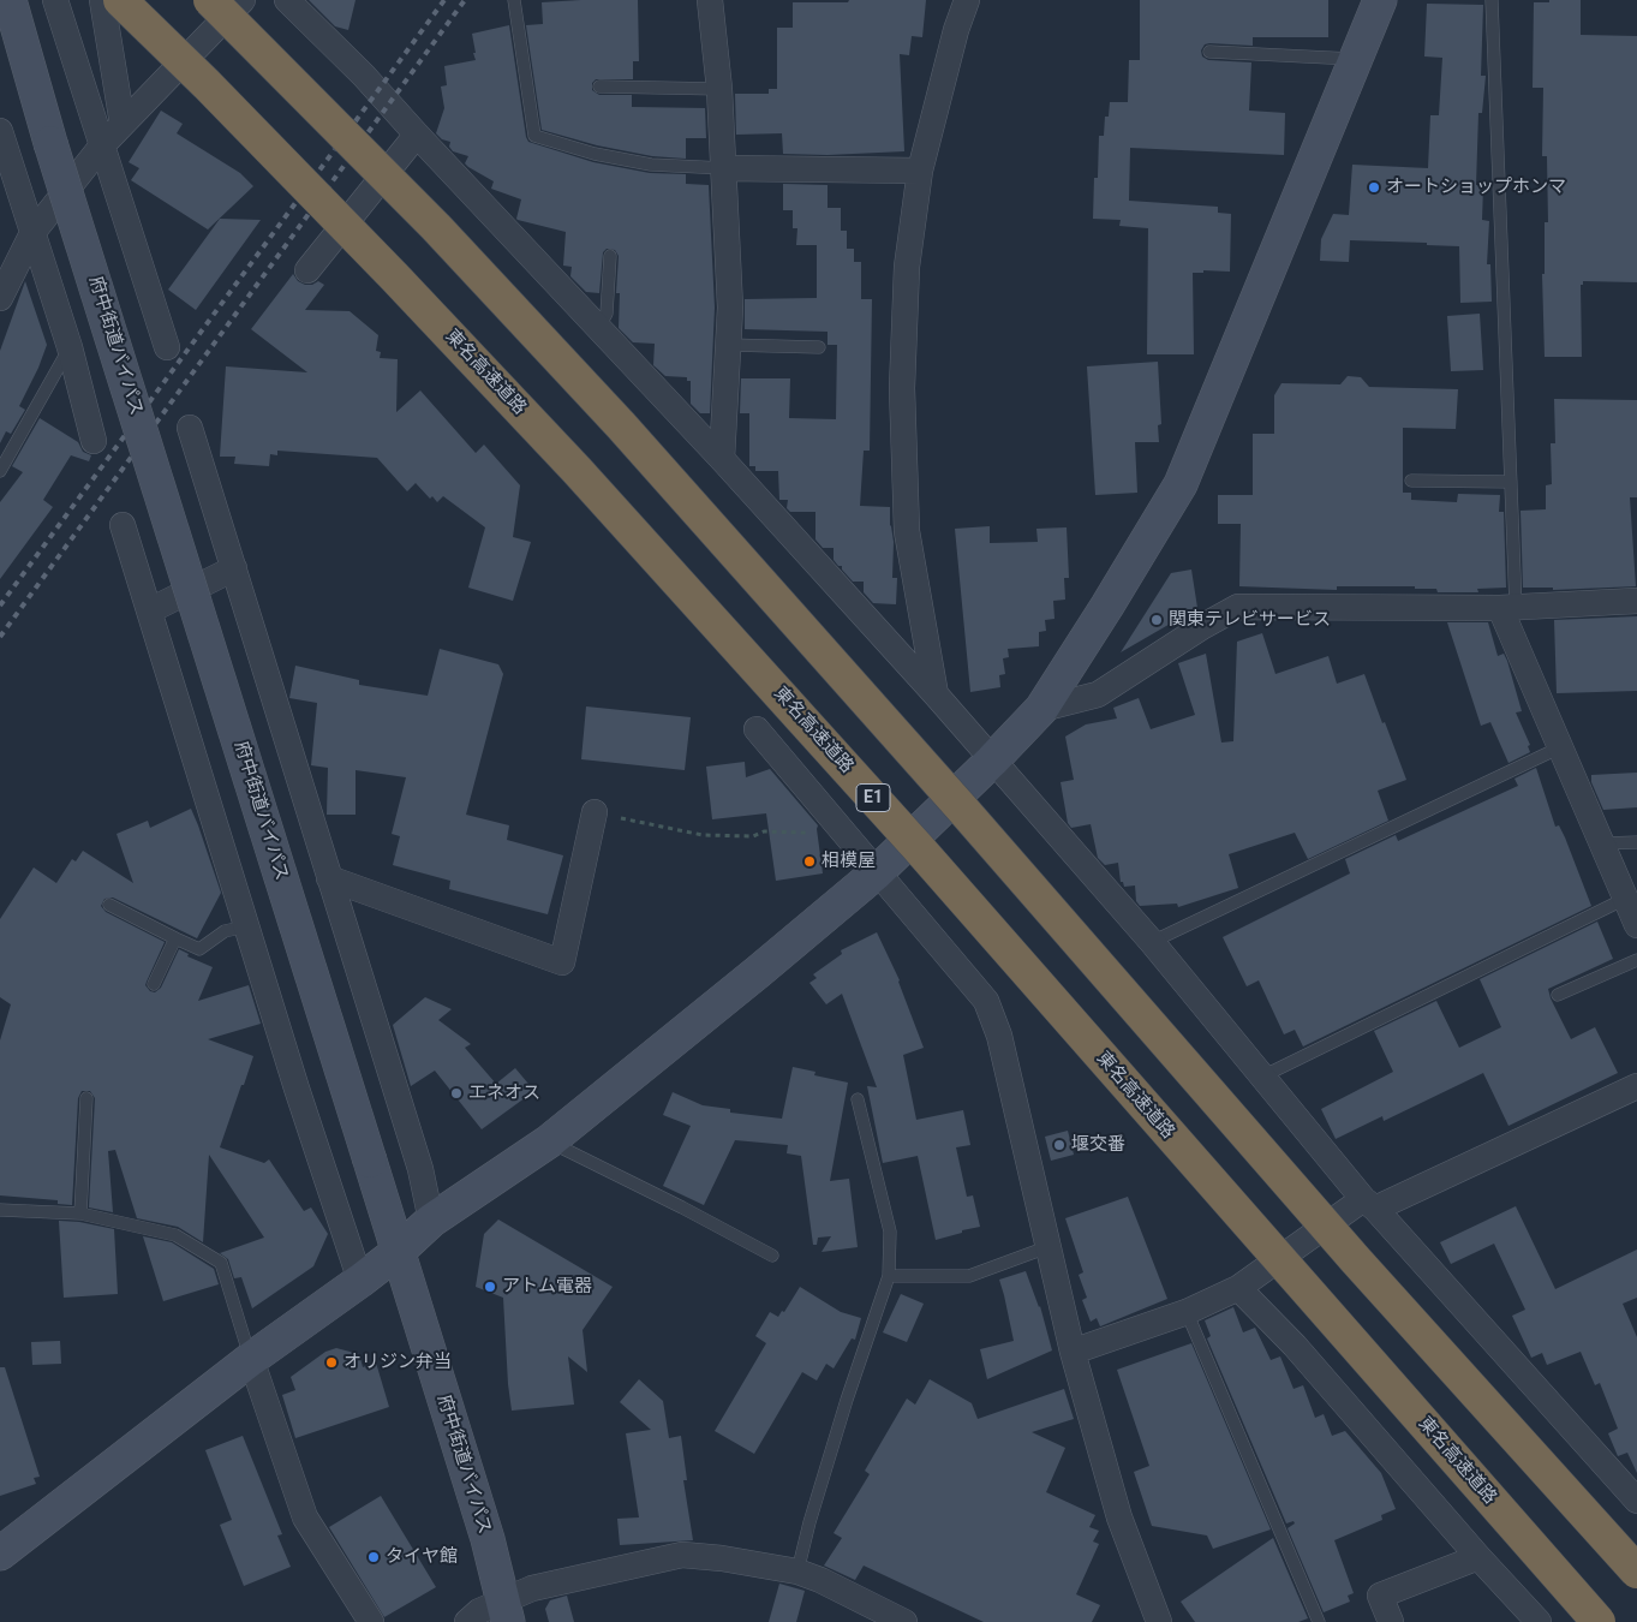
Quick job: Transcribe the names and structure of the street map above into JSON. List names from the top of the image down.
{
  "streets": {
    "highway": ["東名高速道路", "E1"],
    "street": ["府中街道バイパス"]
  },
  "places": [
    "オートショップホンマ",
    "関東テレビサービス",
    "相模屋",
    "エネオス",
    "堰交番",
    "アトム電器",
    "オリジン弁当",
    "タイヤ館"
  ]
}
